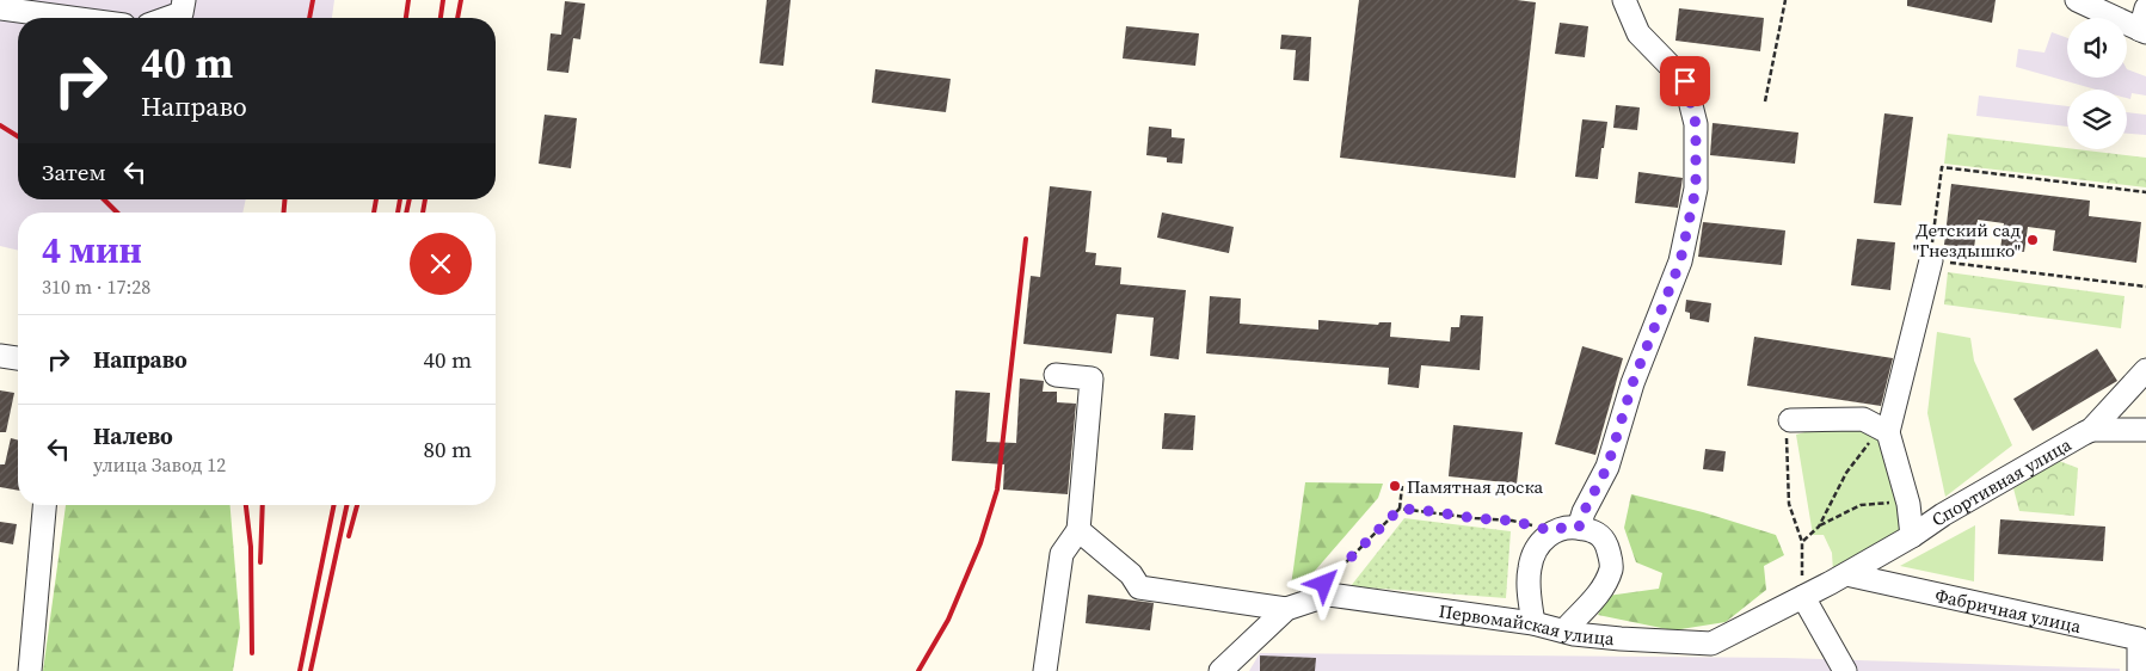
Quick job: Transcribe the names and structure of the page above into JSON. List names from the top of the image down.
{
  "streets": {
    "street": ["Спортивная улица", "Фабричная улица", "Первомайская улица"]
  },
  "crossings": [
    ["Спортивная улица", "Фабричная улица"],
    ["Спортивная улица", "Первомайская улица"],
    ["Фабричная улица", "Первомайская улица"]
  ],
  "places": ["Детский сад \"Гнездышко\"", "Памятная доска"],
  "page": {
    "turn": ["40 m", "Направо"],
    "then": "Затем",
    "heading": ["4 мин", "310 m · 17:28"],
    "list": [
      {
        "name": "Направо",
        "value": "40 m"
      },
      {
        "name": "Налево",
        "note": "улица Завод 12",
        "value": "80 m"
      }
    ]
  }
}
